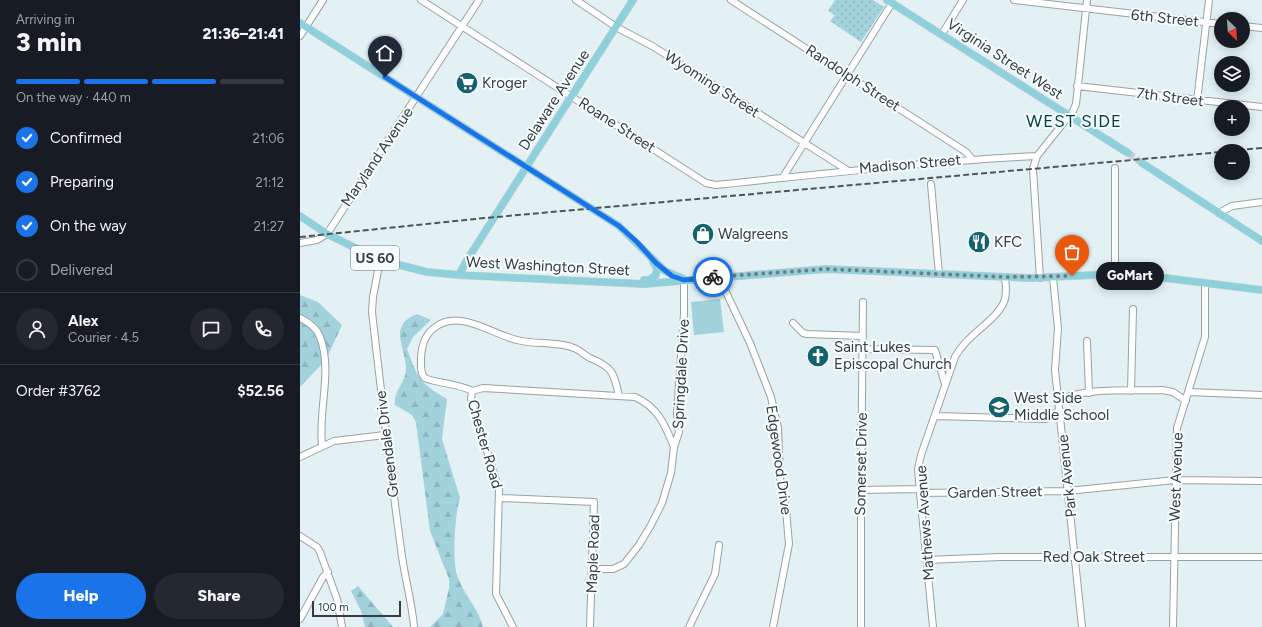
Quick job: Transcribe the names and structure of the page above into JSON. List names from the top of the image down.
{
  "streets": {
    "main road": [
      "Virginia Street West",
      "Delaware Avenue",
      "US 60",
      "West Washington Street"
    ],
    "street": [
      "6th Street",
      "Randolph Street",
      "Wyoming Street",
      "7th Street",
      "Roane Street",
      "Maryland Avenue",
      "Madison Street",
      "Springdale Drive",
      "Greendale Drive",
      "Chester Road",
      "Edgewood Drive",
      "Somerset Drive",
      "Park Avenue",
      "West Avenue",
      "Garden Street",
      "Mathews Avenue",
      "Maple Road",
      "Red Oak Street"
    ]
  },
  "crossings": [
    ["Randolph Street", "Madison Street"],
    ["Wyoming Street", "Delaware Avenue"],
    ["Wyoming Street", "Madison Street"],
    ["Delaware Avenue", "Roane Street"],
    ["Delaware Avenue", "West Washington Street"],
    ["Roane Street", "Maryland Avenue"],
    ["Roane Street", "Madison Street"],
    ["Maryland Avenue", "West Washington Street"],
    ["West Washington Street", "Springdale Drive"],
    ["West Washington Street", "Greendale Drive"],
    ["West Washington Street", "Edgewood Drive"],
    ["West Washington Street", "Park Avenue"],
    ["West Washington Street", "West Avenue"],
    ["West Washington Street", "Mathews Avenue"],
    ["Springdale Drive", "Chester Road"],
    ["Springdale Drive", "Maple Road"],
    ["Chester Road", "Maple Road"],
    ["Somerset Drive", "Garden Street"],
    ["Park Avenue", "Garden Street"],
    ["Park Avenue", "Red Oak Street"],
    ["West Avenue", "Garden Street"],
    ["West Avenue", "Red Oak Street"],
    ["Garden Street", "Mathews Avenue"],
    ["Mathews Avenue", "Red Oak Street"]
  ],
  "districts": ["WEST SIDE"],
  "places": {
    "supermarket": ["Kroger"],
    "shop": ["Walgreens"],
    "restaurant": ["KFC"],
    "other": ["GoMart"],
    "church": ["Saint Lukes Episcopal Church"],
    "school or university": ["West Side Middle School"]
  },
  "scale_bar": "100 m",
  "north": "bottom right",
  "page": {
    "heading": ["3 min", "Arriving in", "21:36–21:41"],
    "panel": [
      "Alex",
      "Courier · 4.5",
      "Order #3762",
      "$52.56"
    ],
    "map_buttons": ["+", "−"],
    "bar": "On the way · 440 m",
    "list": [
      ["Confirmed", "21:06"],
      ["Preparing", "21:12"],
      ["On the way", "21:27"],
      "Delivered"
    ],
    "bubble": "GoMart",
    "buttons": ["Help", "Share"],
    "scale": "100 m"
  }
}
